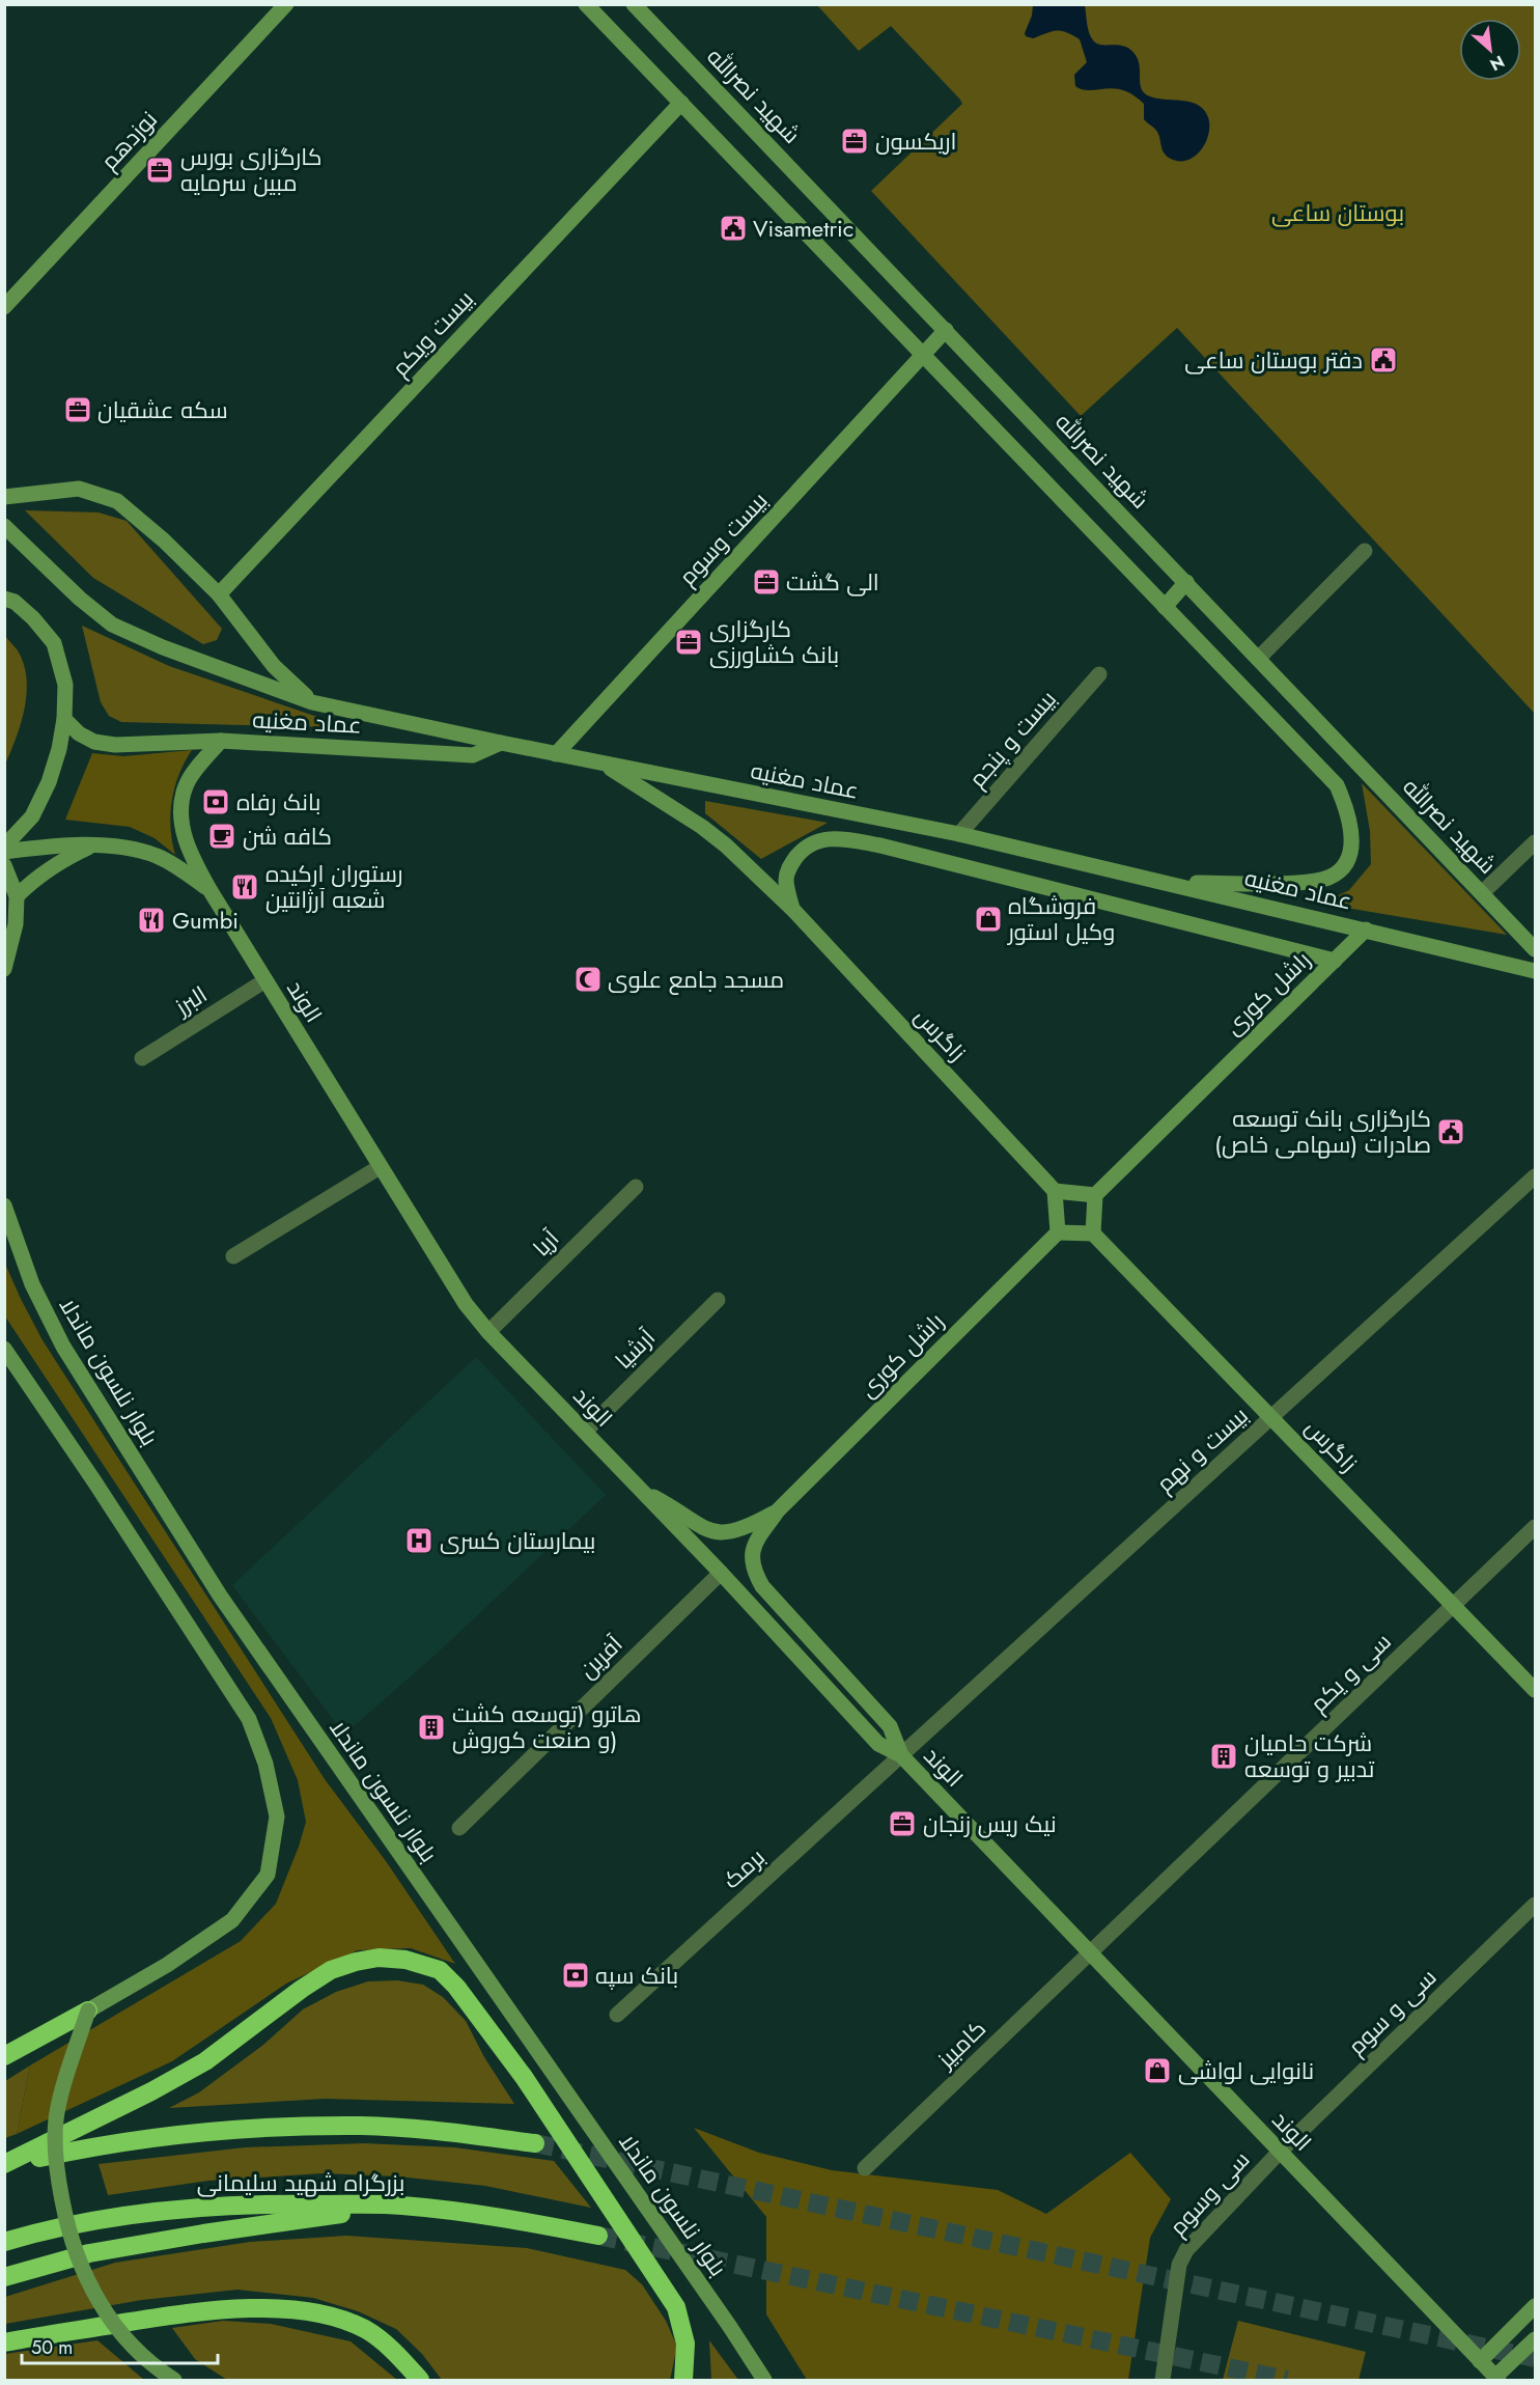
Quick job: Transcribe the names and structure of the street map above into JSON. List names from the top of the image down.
{
  "streets": {
    "highway": ["بزرگراه شهید سلیمانی"],
    "main road": [
      "شهید نصرالله",
      "نوزدهم",
      "بیست ویکم",
      "بیست وسوم",
      "عماد مغنیه",
      "راشل کوری",
      "الوند",
      "زاگرس",
      "بلوار نلسون ماندلا"
    ],
    "street": [
      "بیست و پنجم",
      "البرز",
      "آریا",
      "آرشیا",
      "بیست و نهم",
      "آفرین",
      "سی و یکم",
      "برمک",
      "سی و سوم",
      "کامبیز",
      "سی وسوم"
    ]
  },
  "crossings": [
    ["شهید نصرالله", "بیست وسوم"],
    ["بیست وسوم", "عماد مغنیه"],
    ["عماد مغنیه", "بیست و پنجم"],
    ["عماد مغنیه", "راشل کوری"],
    ["عماد مغنیه", "الوند"],
    ["عماد مغنیه", "زاگرس"],
    ["البرز", "الوند"],
    ["الوند", "آریا"],
    ["الوند", "آرشیا"],
    ["الوند", "بیست و نهم"],
    ["الوند", "آفرین"],
    ["الوند", "سی و یکم"],
    ["الوند", "برمک"],
    ["الوند", "سی و سوم"],
    ["الوند", "کامبیز"],
    ["الوند", "سی وسوم"],
    ["زاگرس", "بیست و نهم"],
    ["زاگرس", "سی و یکم"],
    ["بیست و نهم", "برمک"],
    ["سی و یکم", "کامبیز"],
    ["سی و سوم", "سی وسوم"]
  ],
  "parks": ["بوستان ساعی"],
  "places": {
    "office": [
      "اریکسون",
      "کارگزاری بورس مبین سرمایه",
      "سکه عشقیان",
      "الی گشت",
      "کارگزاری بانک کشاورزی",
      "نیک ریس زنجان"
    ],
    "public building": ["Visametric", "دفتر بوستان ساعی", "کارگزاری بانک توسعه صادرات (سهامی خاص)"],
    "bank": ["بانک رفاه", "بانک سپه"],
    "cafe": ["کافه شن"],
    "restaurant": ["رستوران ارکیده شعبه آرژانتین", "Gumbi"],
    "shop": ["فروشگاه وکیل استور", "نانوایی لواشی"],
    "mosque": ["مسجد جامع علوی"],
    "hospital": ["بیمارستان کسری"],
    "building": ["هاترو (توسعه کشت و صنعت کوروش)", "شرکت حامیان تدبیر و توسعه"]
  },
  "scale_bar": "50 m",
  "north": "bottom right"
}
